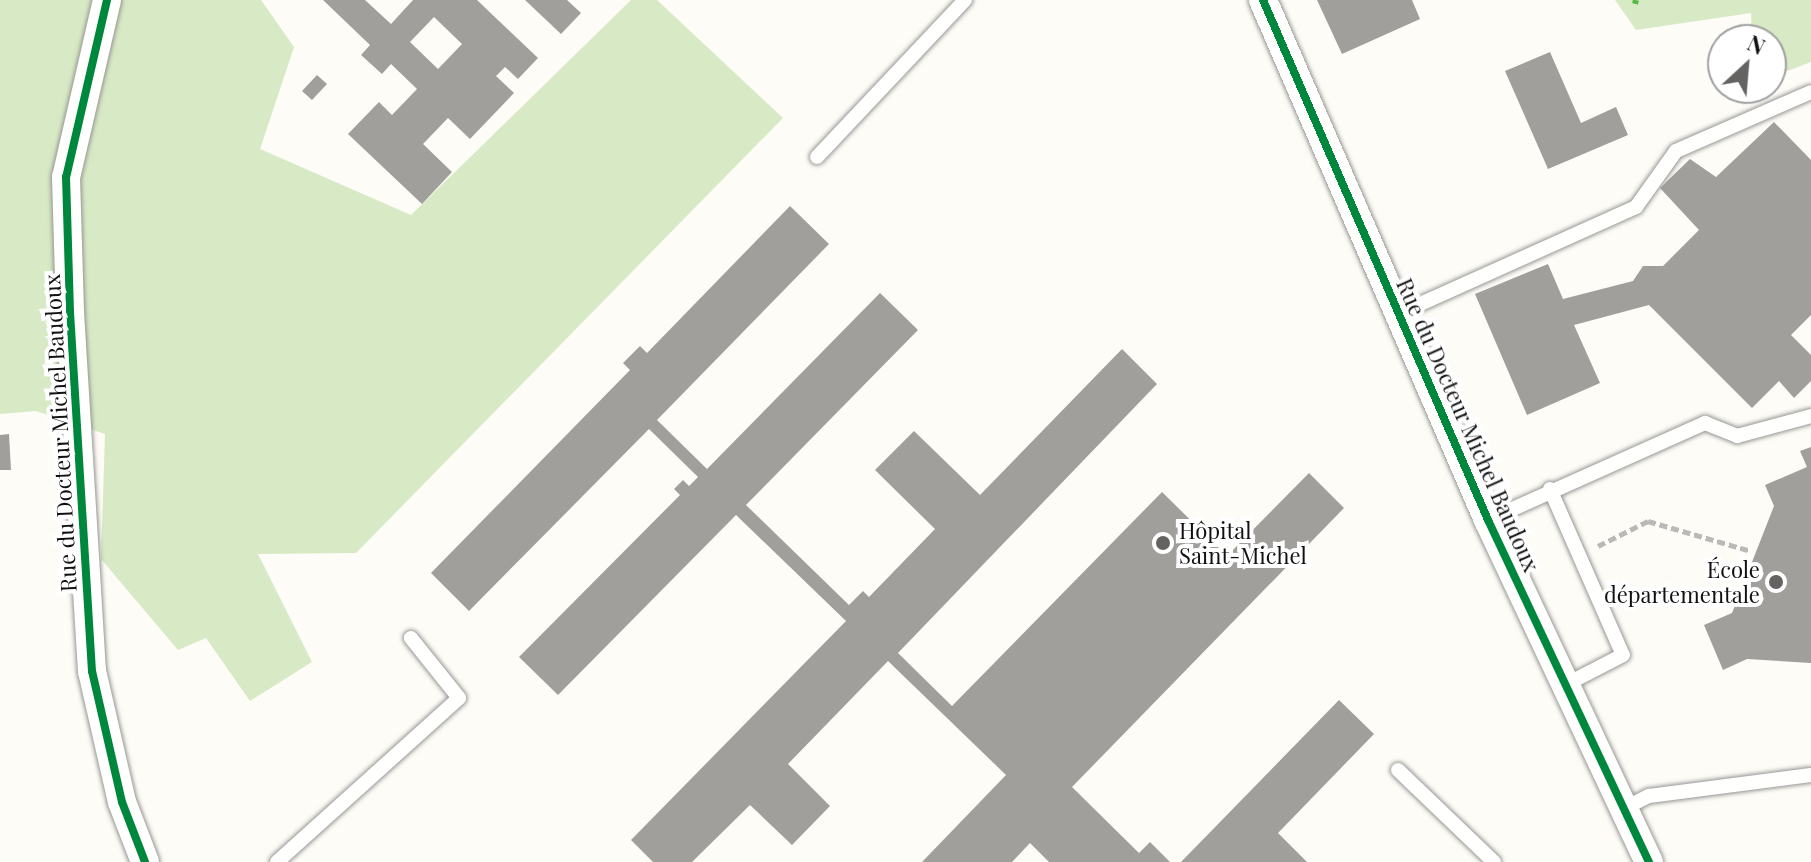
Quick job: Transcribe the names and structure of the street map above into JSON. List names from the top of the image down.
{
  "streets": {
    "street": ["Rue du Docteur Michel Baudoux"]
  },
  "places": ["Hôpital Saint-Michel", "École départementale"],
  "north": "top right"
}
